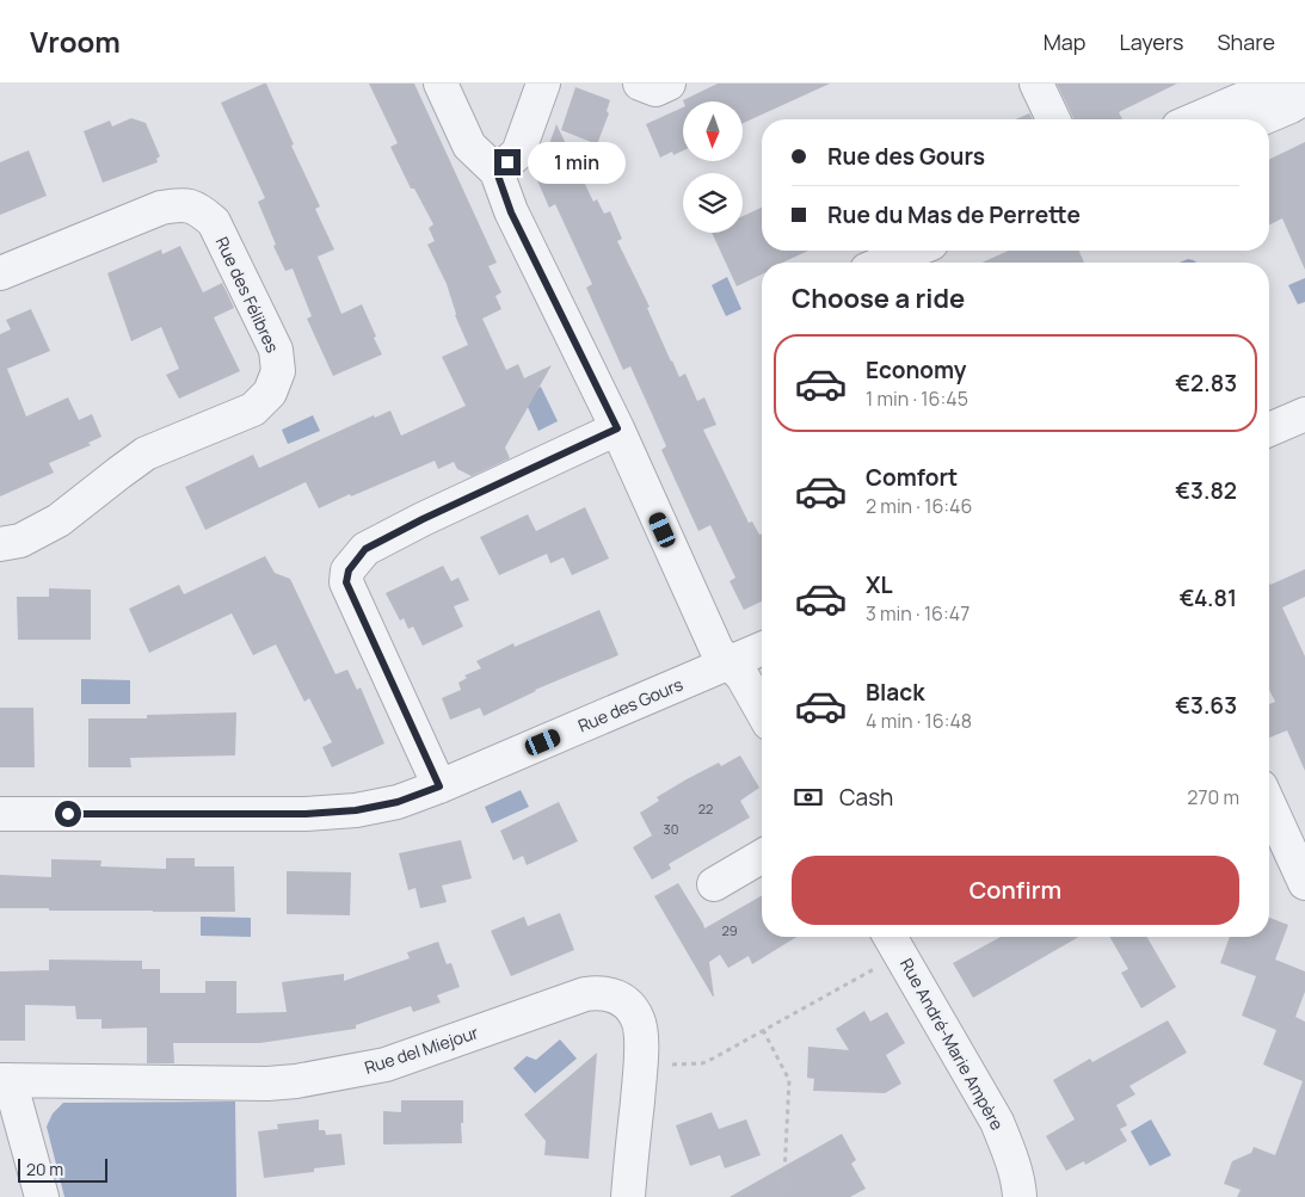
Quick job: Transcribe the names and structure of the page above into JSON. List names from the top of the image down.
{
  "streets": {
    "street": [
      "Rue des Félibres",
      "Rue des Gours",
      "Rue André-Marie Ampère",
      "Rue del Miejour"
    ]
  },
  "house_numbers": ["22", "30", "29"],
  "scale_bar": "20 m",
  "north": "bottom",
  "page": {
    "header": "Vroom",
    "nav": ["Map", "Layers", "Share"],
    "banner": ["Rue des Gours", "Rue du Mas de Perrette"],
    "bubble": "1 min",
    "heading": "Choose a ride",
    "list": [
      {
        "name": "Economy",
        "note": "1 min · 16:45",
        "value": "€2.83"
      },
      {
        "name": "Comfort",
        "note": "2 min · 16:46",
        "value": "€3.82"
      },
      {
        "name": "XL",
        "note": "3 min · 16:47",
        "value": "€4.81"
      },
      {
        "name": "Black",
        "note": "4 min · 16:48",
        "value": "€3.63"
      }
    ],
    "pay": ["Cash", "270 m"],
    "buttons": "Confirm",
    "scale": "20 m"
  }
}
